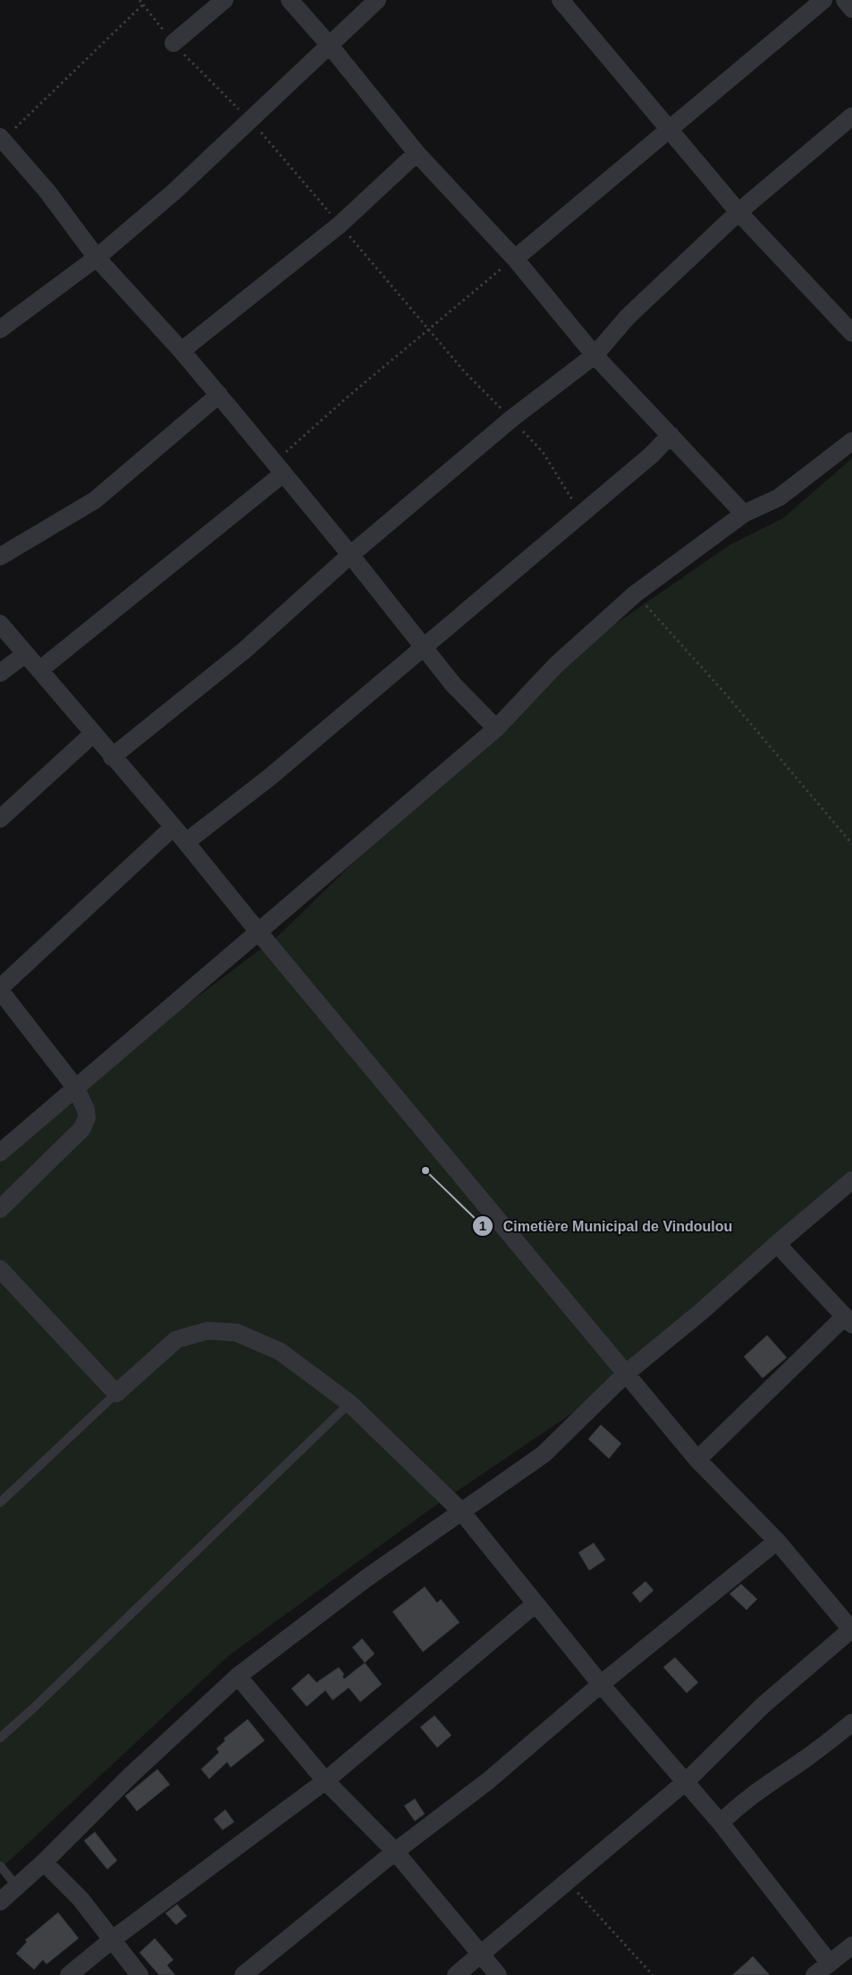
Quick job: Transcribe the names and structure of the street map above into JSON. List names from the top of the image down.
{
  "places": ["Cimetière Municipal de Vindoulou"]
}
